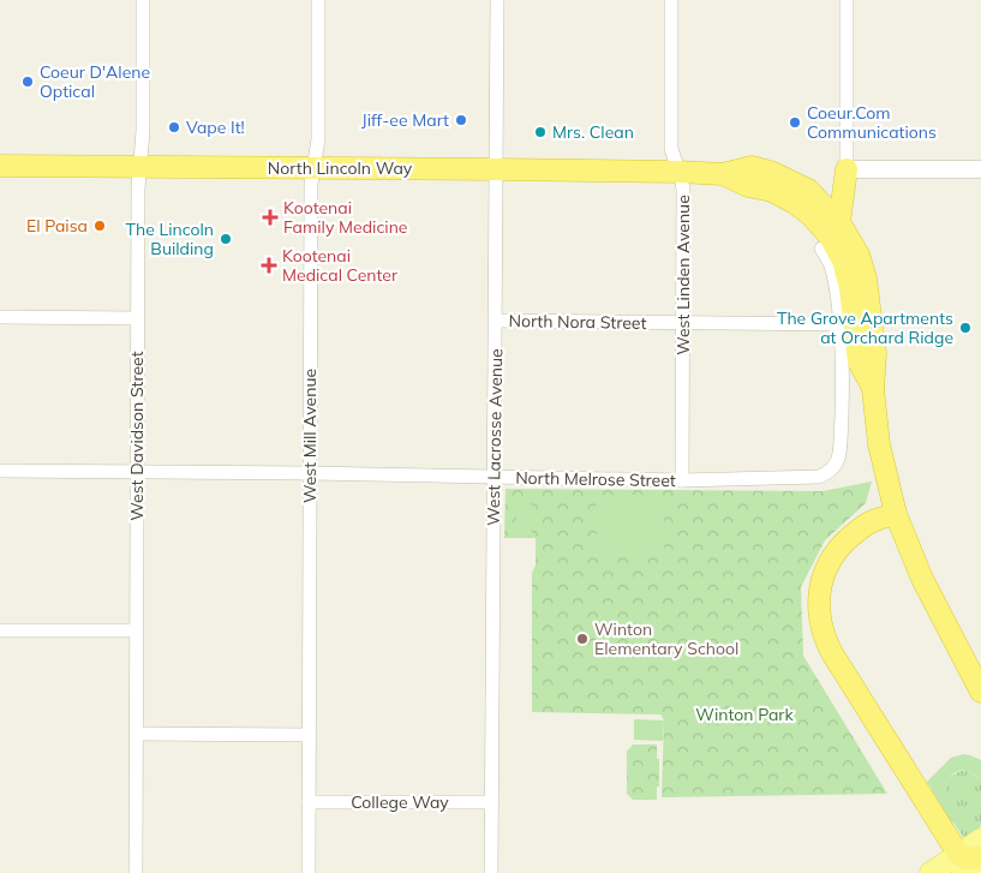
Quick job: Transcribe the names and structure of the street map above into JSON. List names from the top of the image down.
{
  "streets": {
    "highway": ["North Lincoln Way"],
    "street": [
      "West Linden Avenue",
      "North Nora Street",
      "West Davidson Street",
      "West Mill Avenue",
      "West Lacrosse Avenue",
      "North Melrose Street",
      "College Way"
    ]
  },
  "crossings": [
    ["North Lincoln Way", "West Linden Avenue"],
    ["North Lincoln Way", "West Davidson Street"],
    ["North Lincoln Way", "West Mill Avenue"],
    ["North Lincoln Way", "West Lacrosse Avenue"],
    ["West Linden Avenue", "North Nora Street"],
    ["West Linden Avenue", "North Melrose Street"],
    ["North Nora Street", "West Lacrosse Avenue"],
    ["North Nora Street", "North Melrose Street"],
    ["West Davidson Street", "North Melrose Street"],
    ["West Mill Avenue", "North Melrose Street"],
    ["West Mill Avenue", "College Way"],
    ["West Lacrosse Avenue", "North Melrose Street"],
    ["West Lacrosse Avenue", "College Way"]
  ],
  "parks": ["Winton Park"],
  "places": {
    "other": [
      "Coeur D'Alene Optical",
      "Jiff-ee Mart",
      "Coeur.Com Communications",
      "Vape It!",
      "Mrs. Clean",
      "El Paisa",
      "The Lincoln Building",
      "The Grove Apartments at Orchard Ridge",
      "Winton Elementary School"
    ],
    "health": ["Kootenai Family Medicine", "Kootenai Medical Center"]
  }
}
